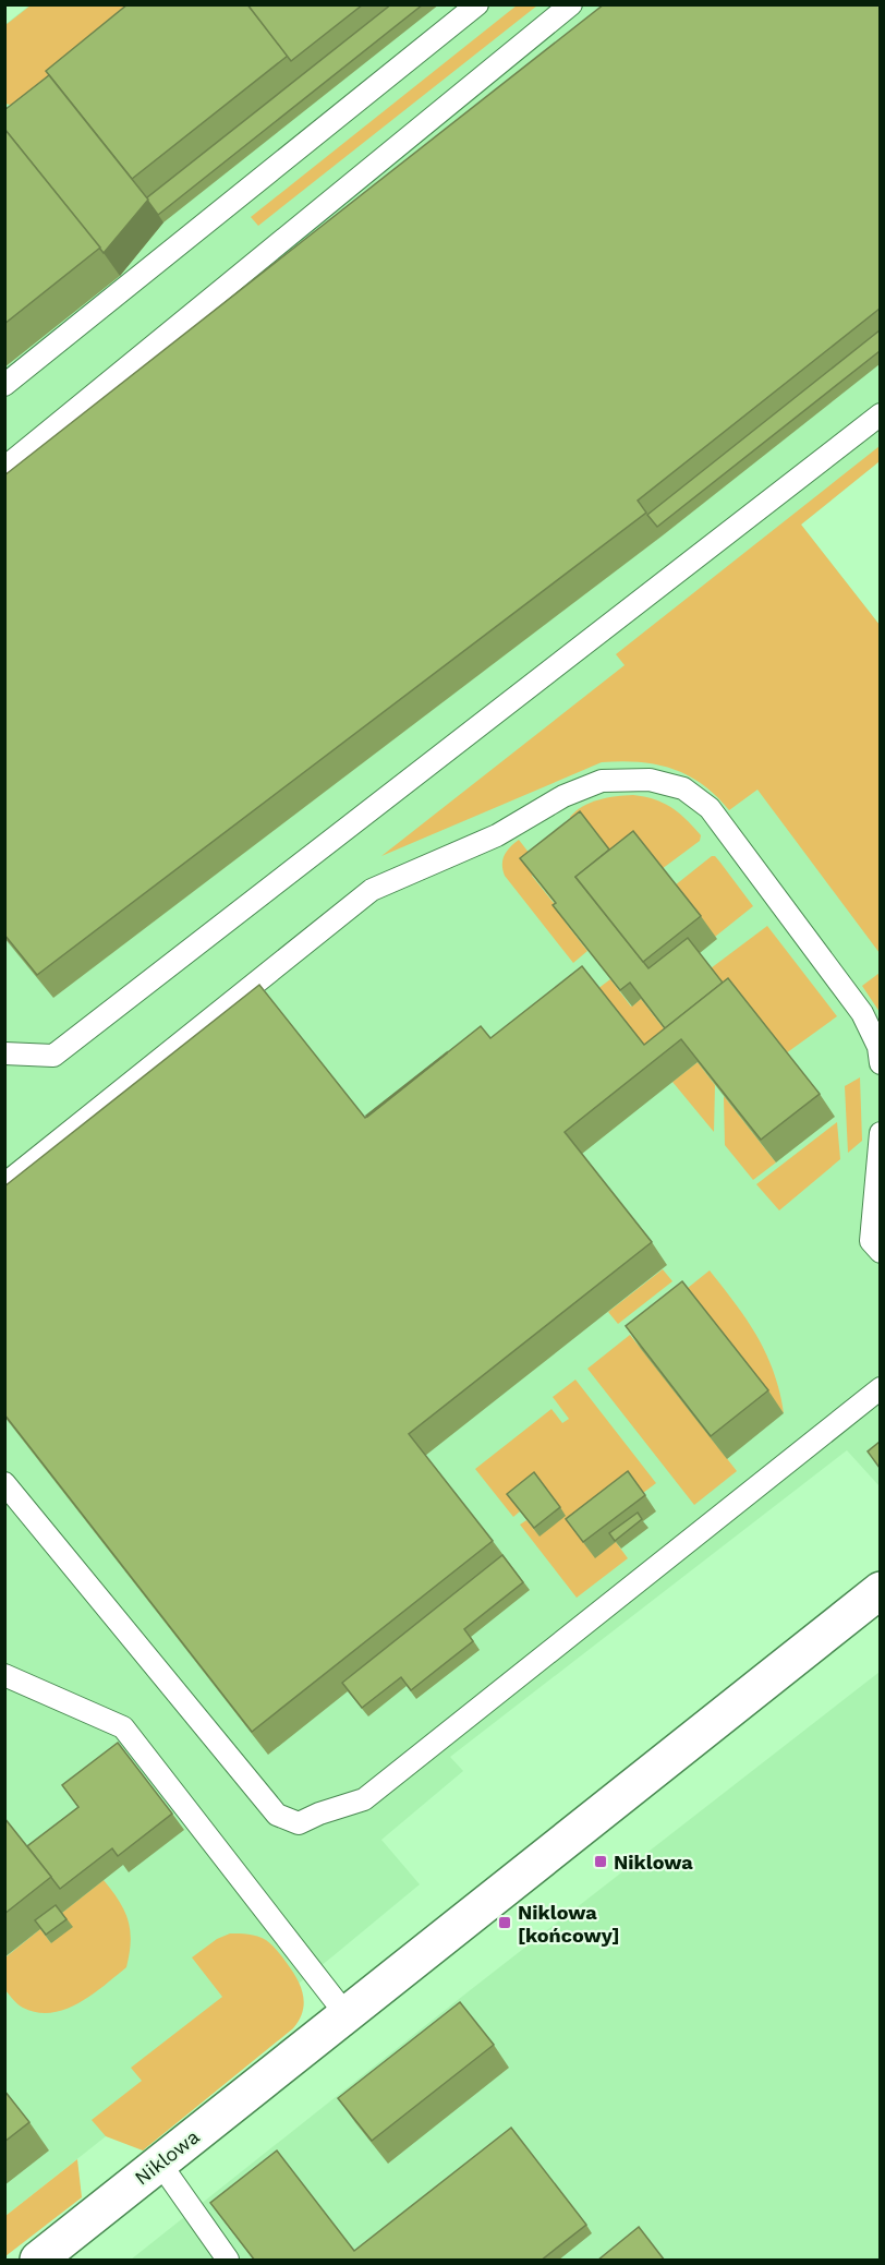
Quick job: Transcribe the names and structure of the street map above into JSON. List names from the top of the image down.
{
  "streets": {
    "street": ["Niklowa"]
  },
  "places": {
    "transit": ["Niklowa", "Niklowa [końcowy]"]
  }
}
